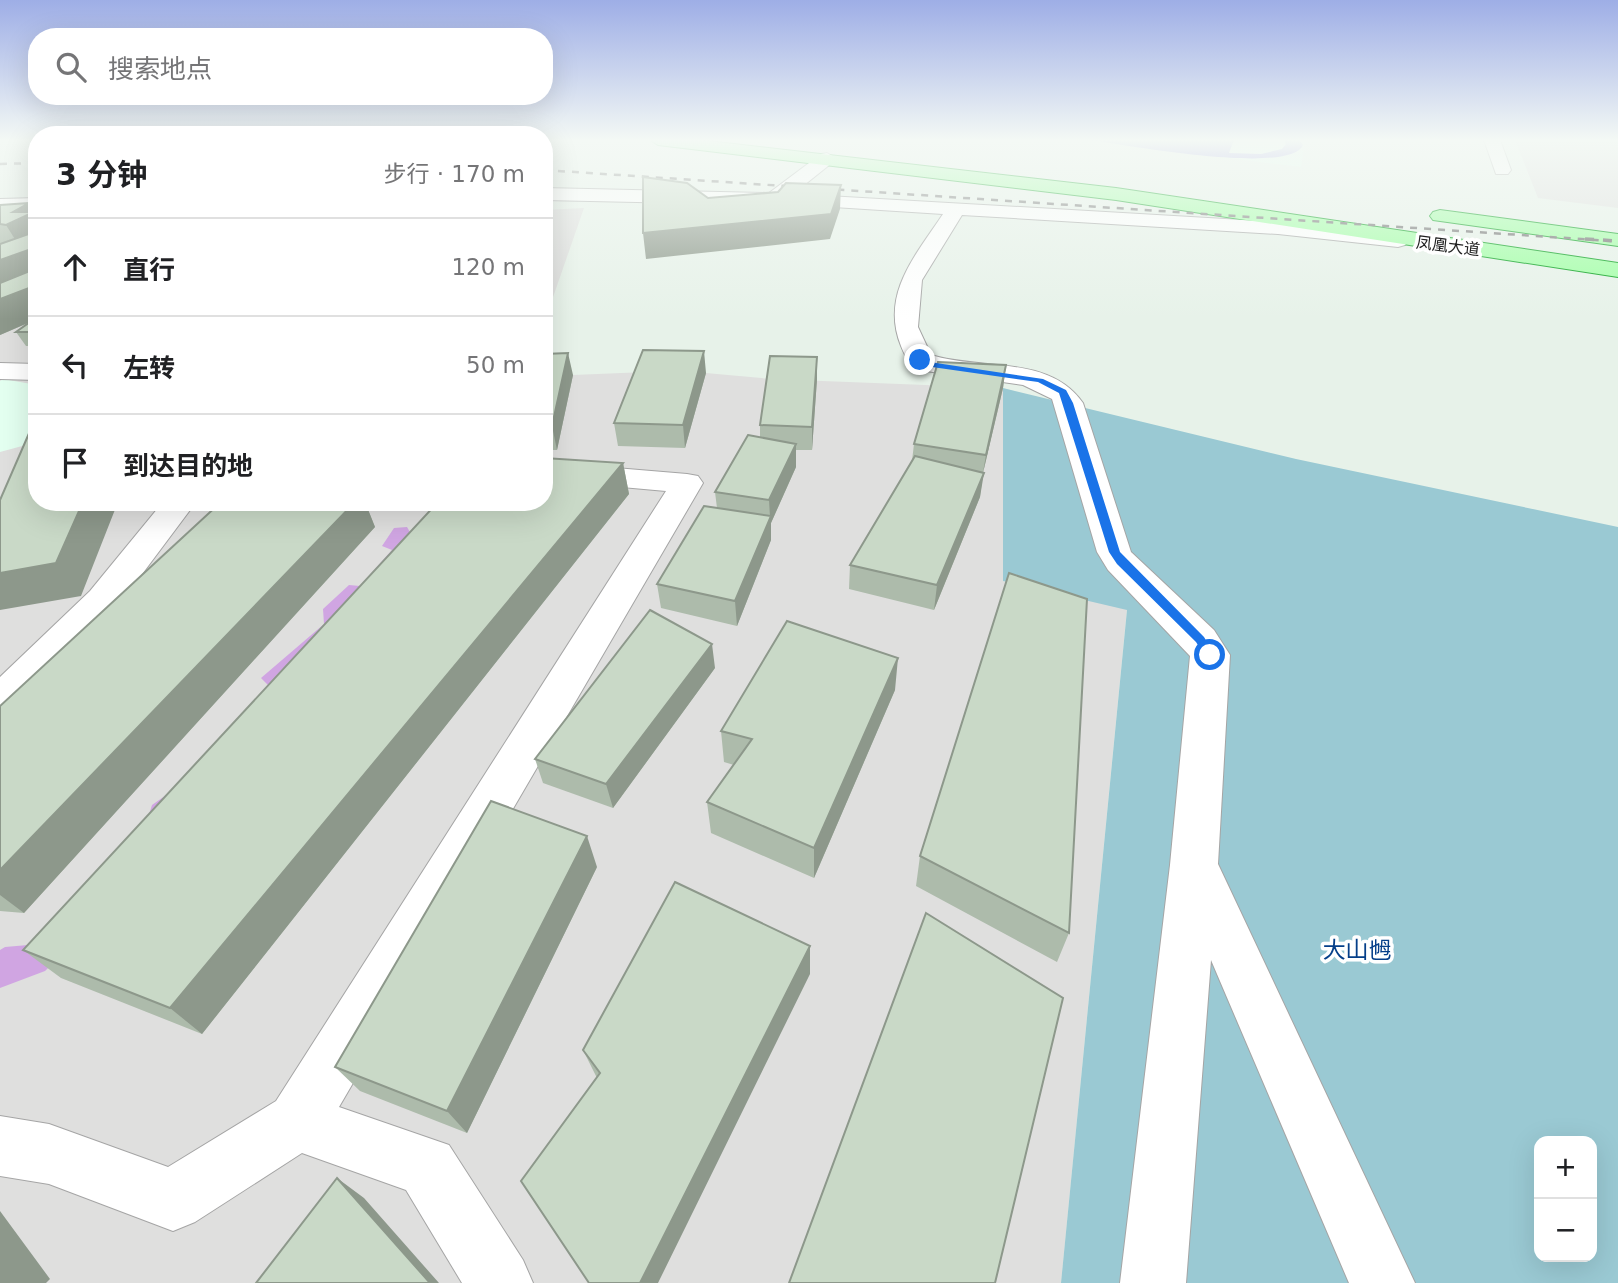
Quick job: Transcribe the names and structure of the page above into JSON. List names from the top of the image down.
{
  "streets": {
    "main road": ["凤凰大道"]
  },
  "parks": ["大山乸"],
  "page": {
    "search": "搜索地点",
    "heading": ["3 分钟", "步行 · 170 m"],
    "list": [
      ["直行", "120 m"],
      ["左转", "50 m"],
      "到达目的地"
    ],
    "map_buttons": ["+", "−"]
  }
}
